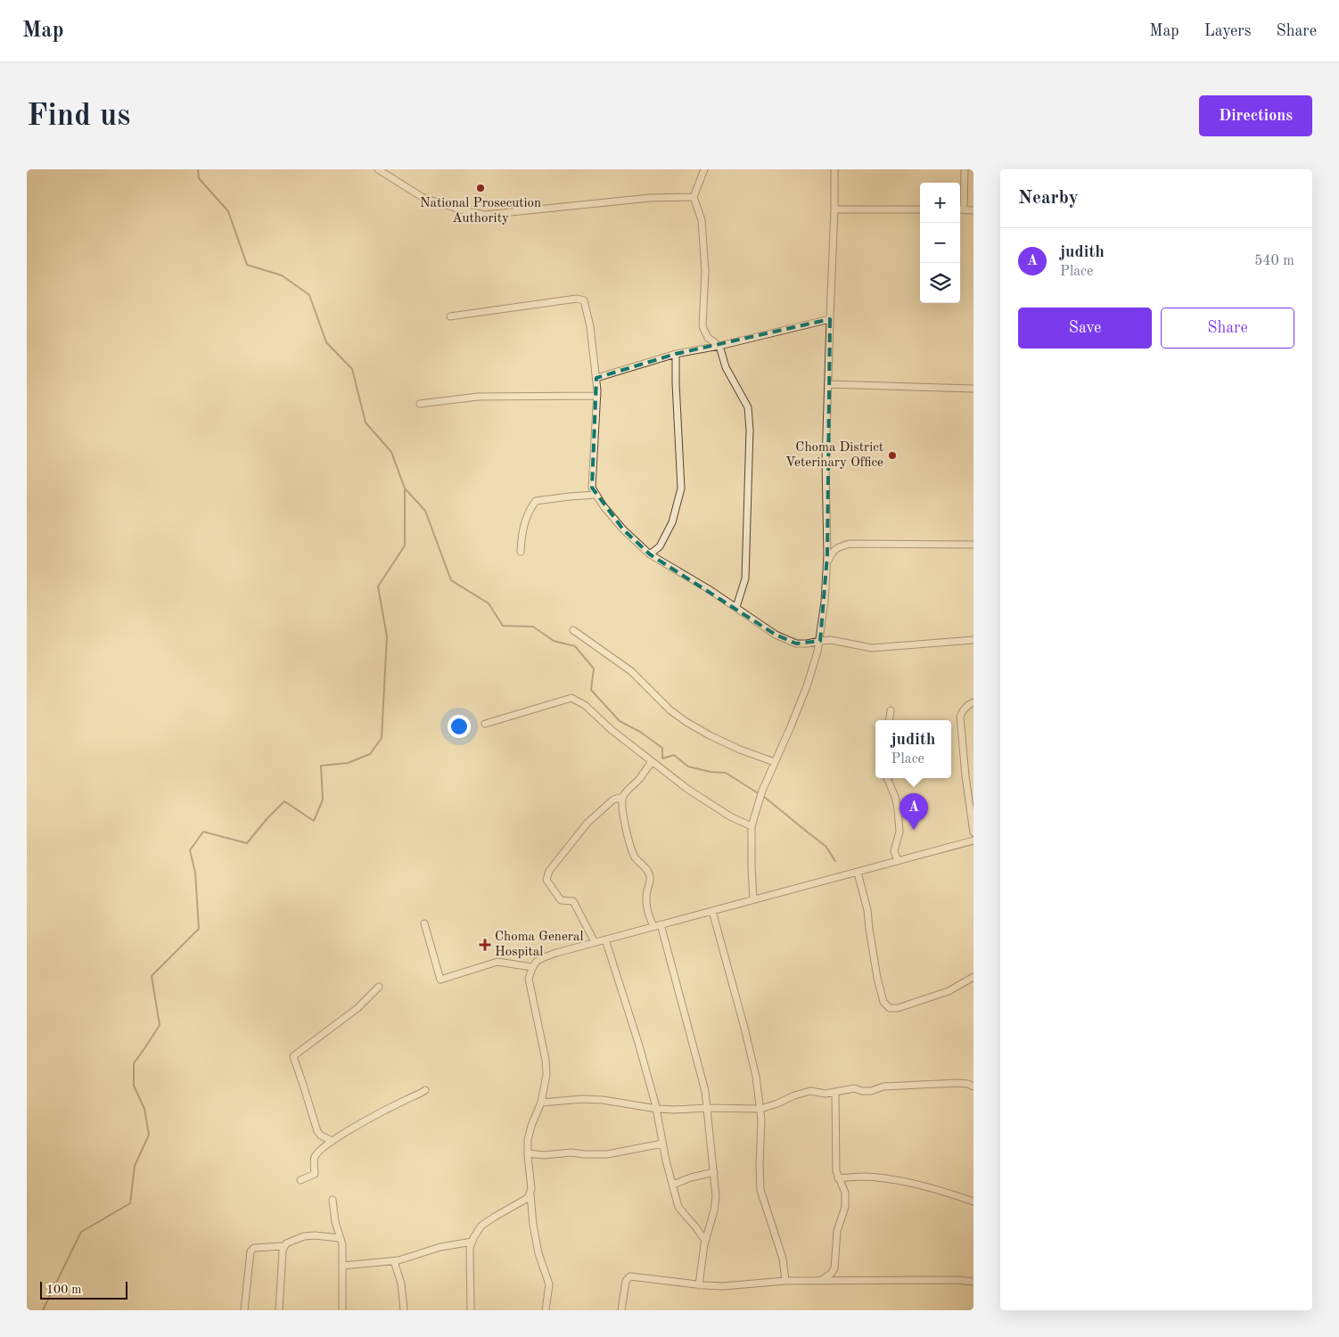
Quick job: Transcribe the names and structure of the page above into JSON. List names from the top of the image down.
{
  "places": {
    "other": ["National Prosecution Authority", "Choma District Veterinary Office"],
    "health": ["Choma General Hospital"]
  },
  "scale_bar": "100 m",
  "page": {
    "header": "Map",
    "nav": ["Map", "Layers", "Share"],
    "buttons": [
      "Directions",
      ["Save", "Share"]
    ],
    "title": "Find us",
    "heading": "Nearby",
    "map_buttons": ["+", "−"],
    "list": [
      {
        "mark": "A",
        "name": "judith",
        "note": "Place",
        "value": "540 m"
      }
    ],
    "popup": ["judith", "Place"],
    "pins": "A",
    "scale": "100 m"
  }
}
